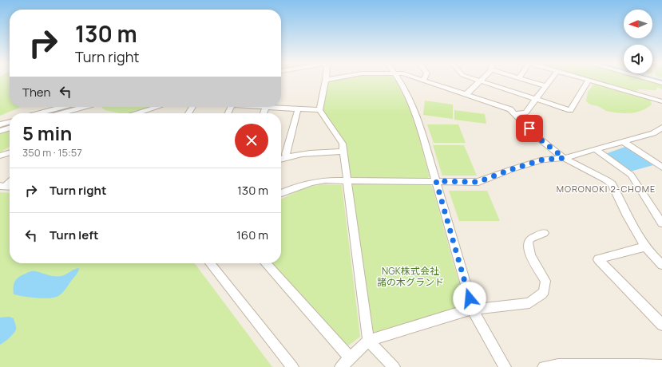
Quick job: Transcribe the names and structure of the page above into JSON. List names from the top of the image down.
{
  "districts": ["MORONOKI 2-CHOME"],
  "parks": ["NGK株式会社 諸の木グランド"],
  "north": "left",
  "page": {
    "turn": ["130 m", "Turn right"],
    "then": "Then",
    "heading": ["5 min", "350 m · 15:57"],
    "list": [
      {
        "name": "Turn right",
        "value": "130 m"
      },
      {
        "name": "Turn left",
        "value": "160 m"
      }
    ]
  }
}
